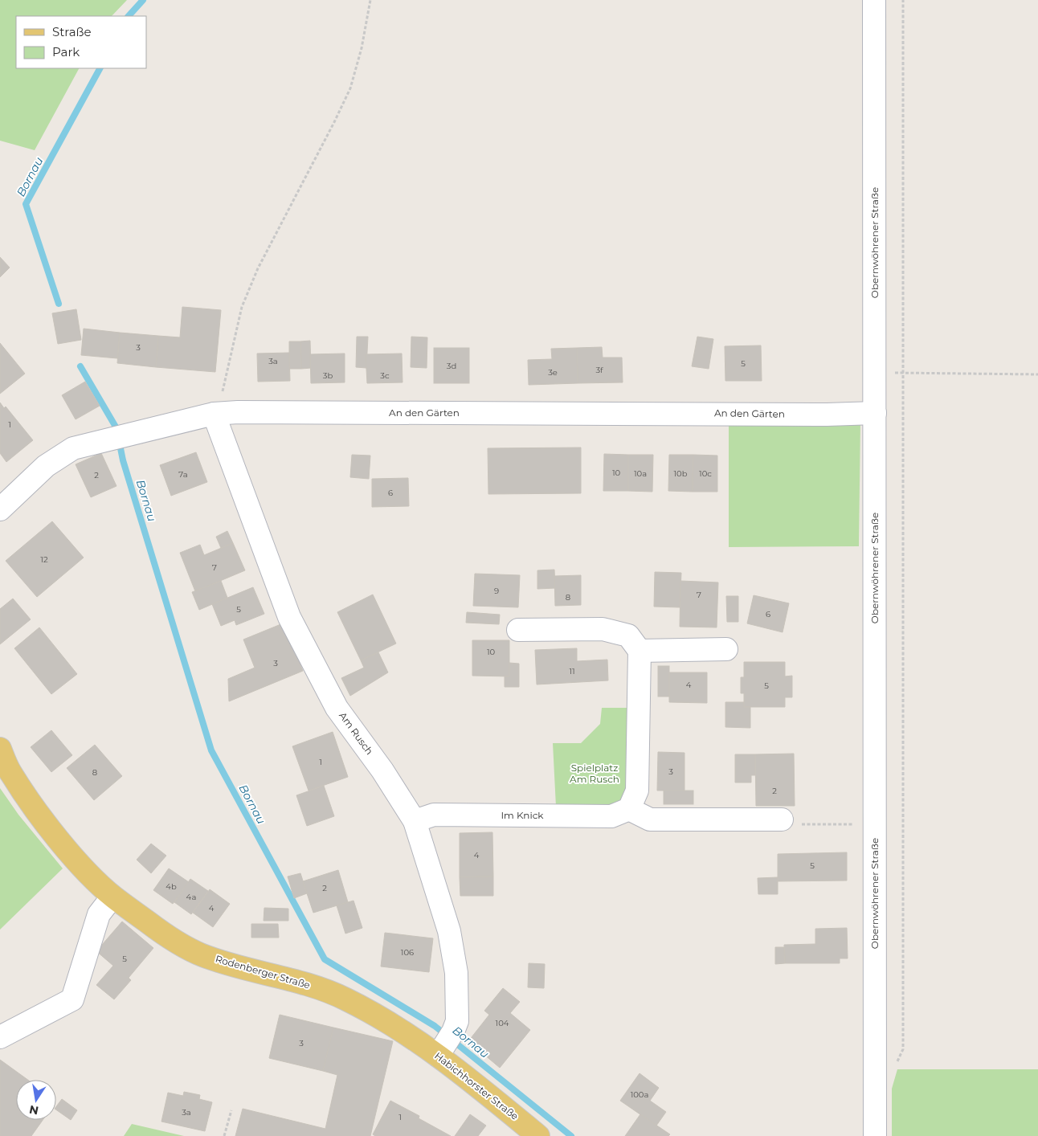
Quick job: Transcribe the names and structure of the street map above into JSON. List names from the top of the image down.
{
  "streets": {
    "main road": ["Rodenberger Straße", "Habichhorster Straße"],
    "street": [
      "Obernwöhrener Straße",
      "An den Gärten",
      "Am Rusch",
      "Im Knick"
    ]
  },
  "crossings": [
    ["Obernwöhrener Straße", "An den Gärten"],
    ["An den Gärten", "Am Rusch"],
    ["Am Rusch", "Im Knick"],
    ["Am Rusch", "Habichhorster Straße"],
    ["Rodenberger Straße", "Habichhorster Straße"]
  ],
  "water": ["Bornau"],
  "parks": ["Spielplatz Am Rusch"],
  "house_numbers": [
    "3",
    "3a",
    "5",
    "3d",
    "3f",
    "3e",
    "3b",
    "3c",
    "1",
    "10",
    "10a",
    "10b",
    "10c",
    "7a",
    "2",
    "6",
    "12",
    "7",
    "9",
    "7",
    "8",
    "5",
    "6",
    "10",
    "3",
    "11",
    "4",
    "5",
    "1",
    "3",
    "8",
    "2",
    "4",
    "5",
    "4b",
    "2",
    "4a",
    "4",
    "106",
    "5",
    "104",
    "3",
    "100a",
    "3a",
    "1"
  ],
  "legend": ["Straße", "Park"],
  "north": "bottom"
}
